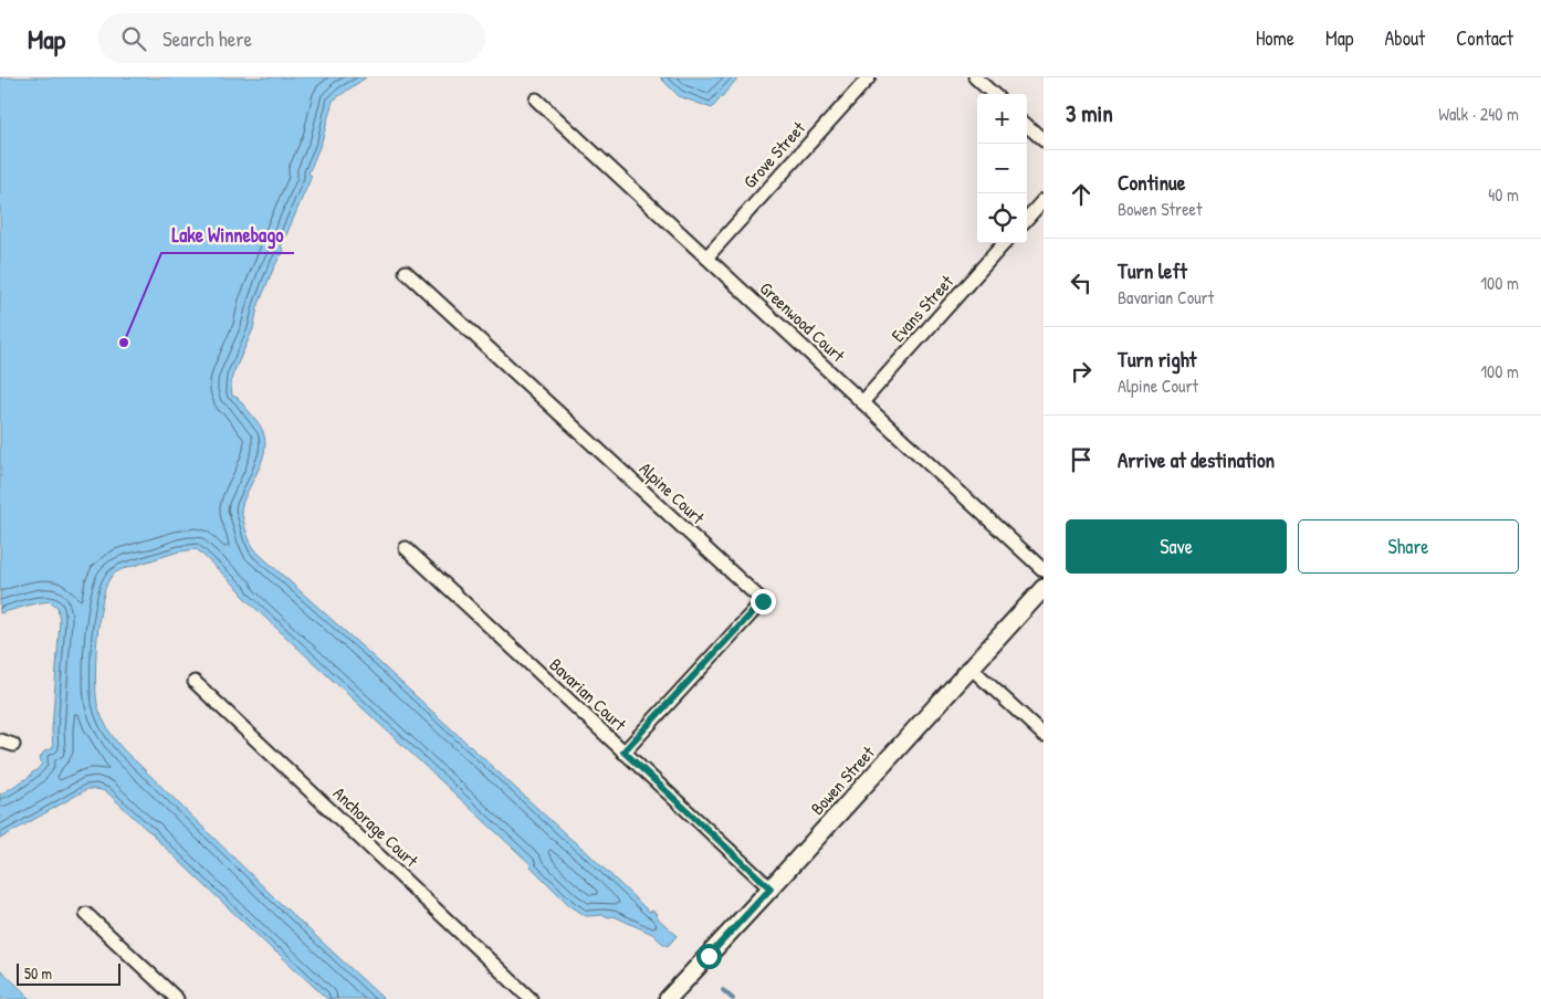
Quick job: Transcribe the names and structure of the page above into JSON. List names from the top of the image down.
{
  "streets": {
    "main road": ["Bowen Street"],
    "street": [
      "Grove Street",
      "Evans Street",
      "Greenwood Court",
      "Alpine Court",
      "Bavarian Court",
      "Anchorage Court"
    ]
  },
  "crossings": [
    ["Grove Street", "Greenwood Court"],
    ["Evans Street", "Greenwood Court"],
    ["Alpine Court", "Bavarian Court"],
    ["Bavarian Court", "Bowen Street"]
  ],
  "places": ["Lake Winnebago"],
  "scale_bar": "50 m",
  "page": {
    "header": "Map",
    "search": "Search here",
    "nav": [
      "Home",
      "Map",
      "About",
      "Contact"
    ],
    "heading": ["3 min", "Walk · 240 m"],
    "map_buttons": ["+", "−"],
    "list": [
      ["Continue", "Bowen Street", "40 m"],
      ["Turn left", "Bavarian Court", "100 m"],
      ["Turn right", "Alpine Court", "100 m"],
      "Arrive at destination"
    ],
    "buttons": ["Save", "Share"],
    "scale": "50 m"
  }
}
